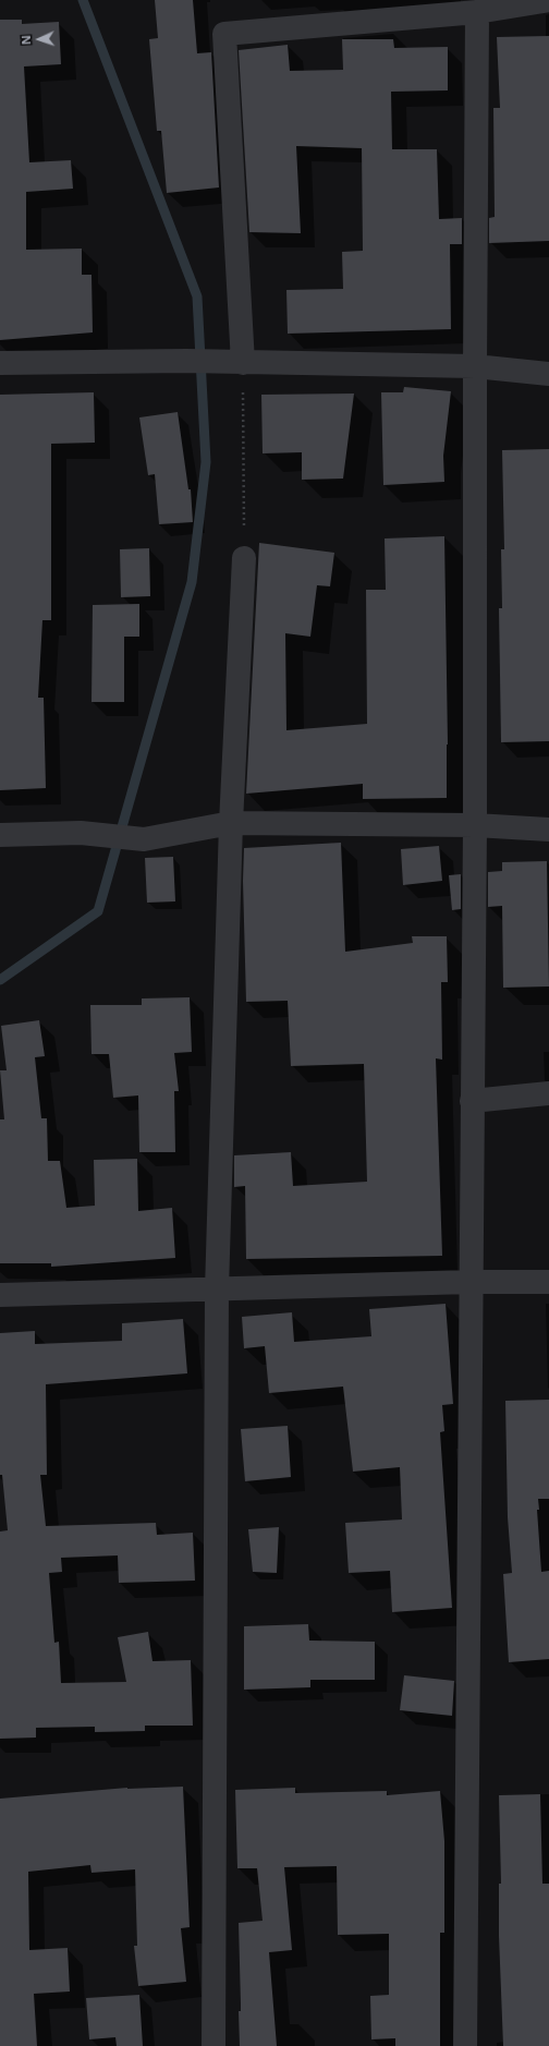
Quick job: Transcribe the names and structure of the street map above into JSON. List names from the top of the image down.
{
  "north": "left"
}
